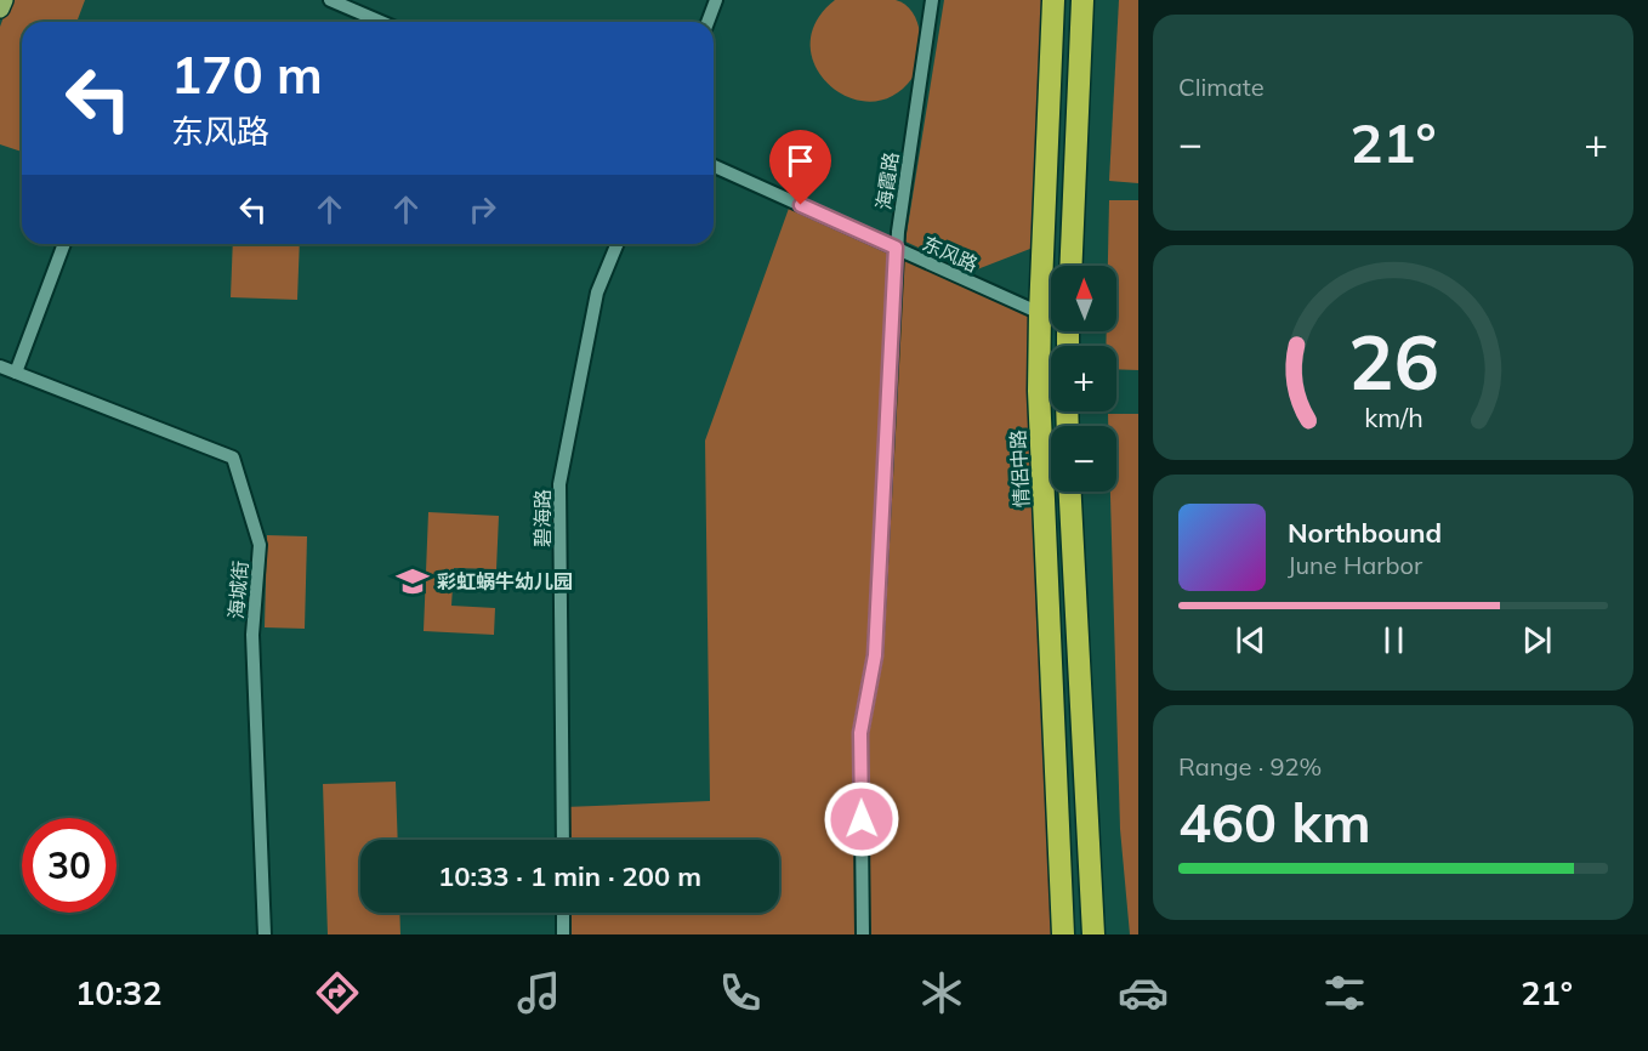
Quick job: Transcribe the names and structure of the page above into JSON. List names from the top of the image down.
{
  "streets": {
    "highway": ["情侶中路"],
    "street": [
      "海霞路",
      "东风路",
      "碧海路",
      "海城街"
    ]
  },
  "crossings": [
    ["海霞路", "东风路"],
    ["东风路", "情侶中路"]
  ],
  "places": {
    "school or university": ["彩虹蜗牛幼儿园"]
  },
  "north": "top",
  "page": {
    "tile": [
      "Climate",
      ["Range · 92%", "460 km"]
    ],
    "turn": ["170 m", "东风路"],
    "heat": ["−", "21°", "+"],
    "map_buttons": ["+", "−"],
    "song": ["Northbound", "June Harbor"],
    "limit": "30",
    "trip": "10:33 · 1 min · 200 m",
    "tabs": ["10:32", "21°"],
    "gauge": ["26", "km/h"]
  }
}
